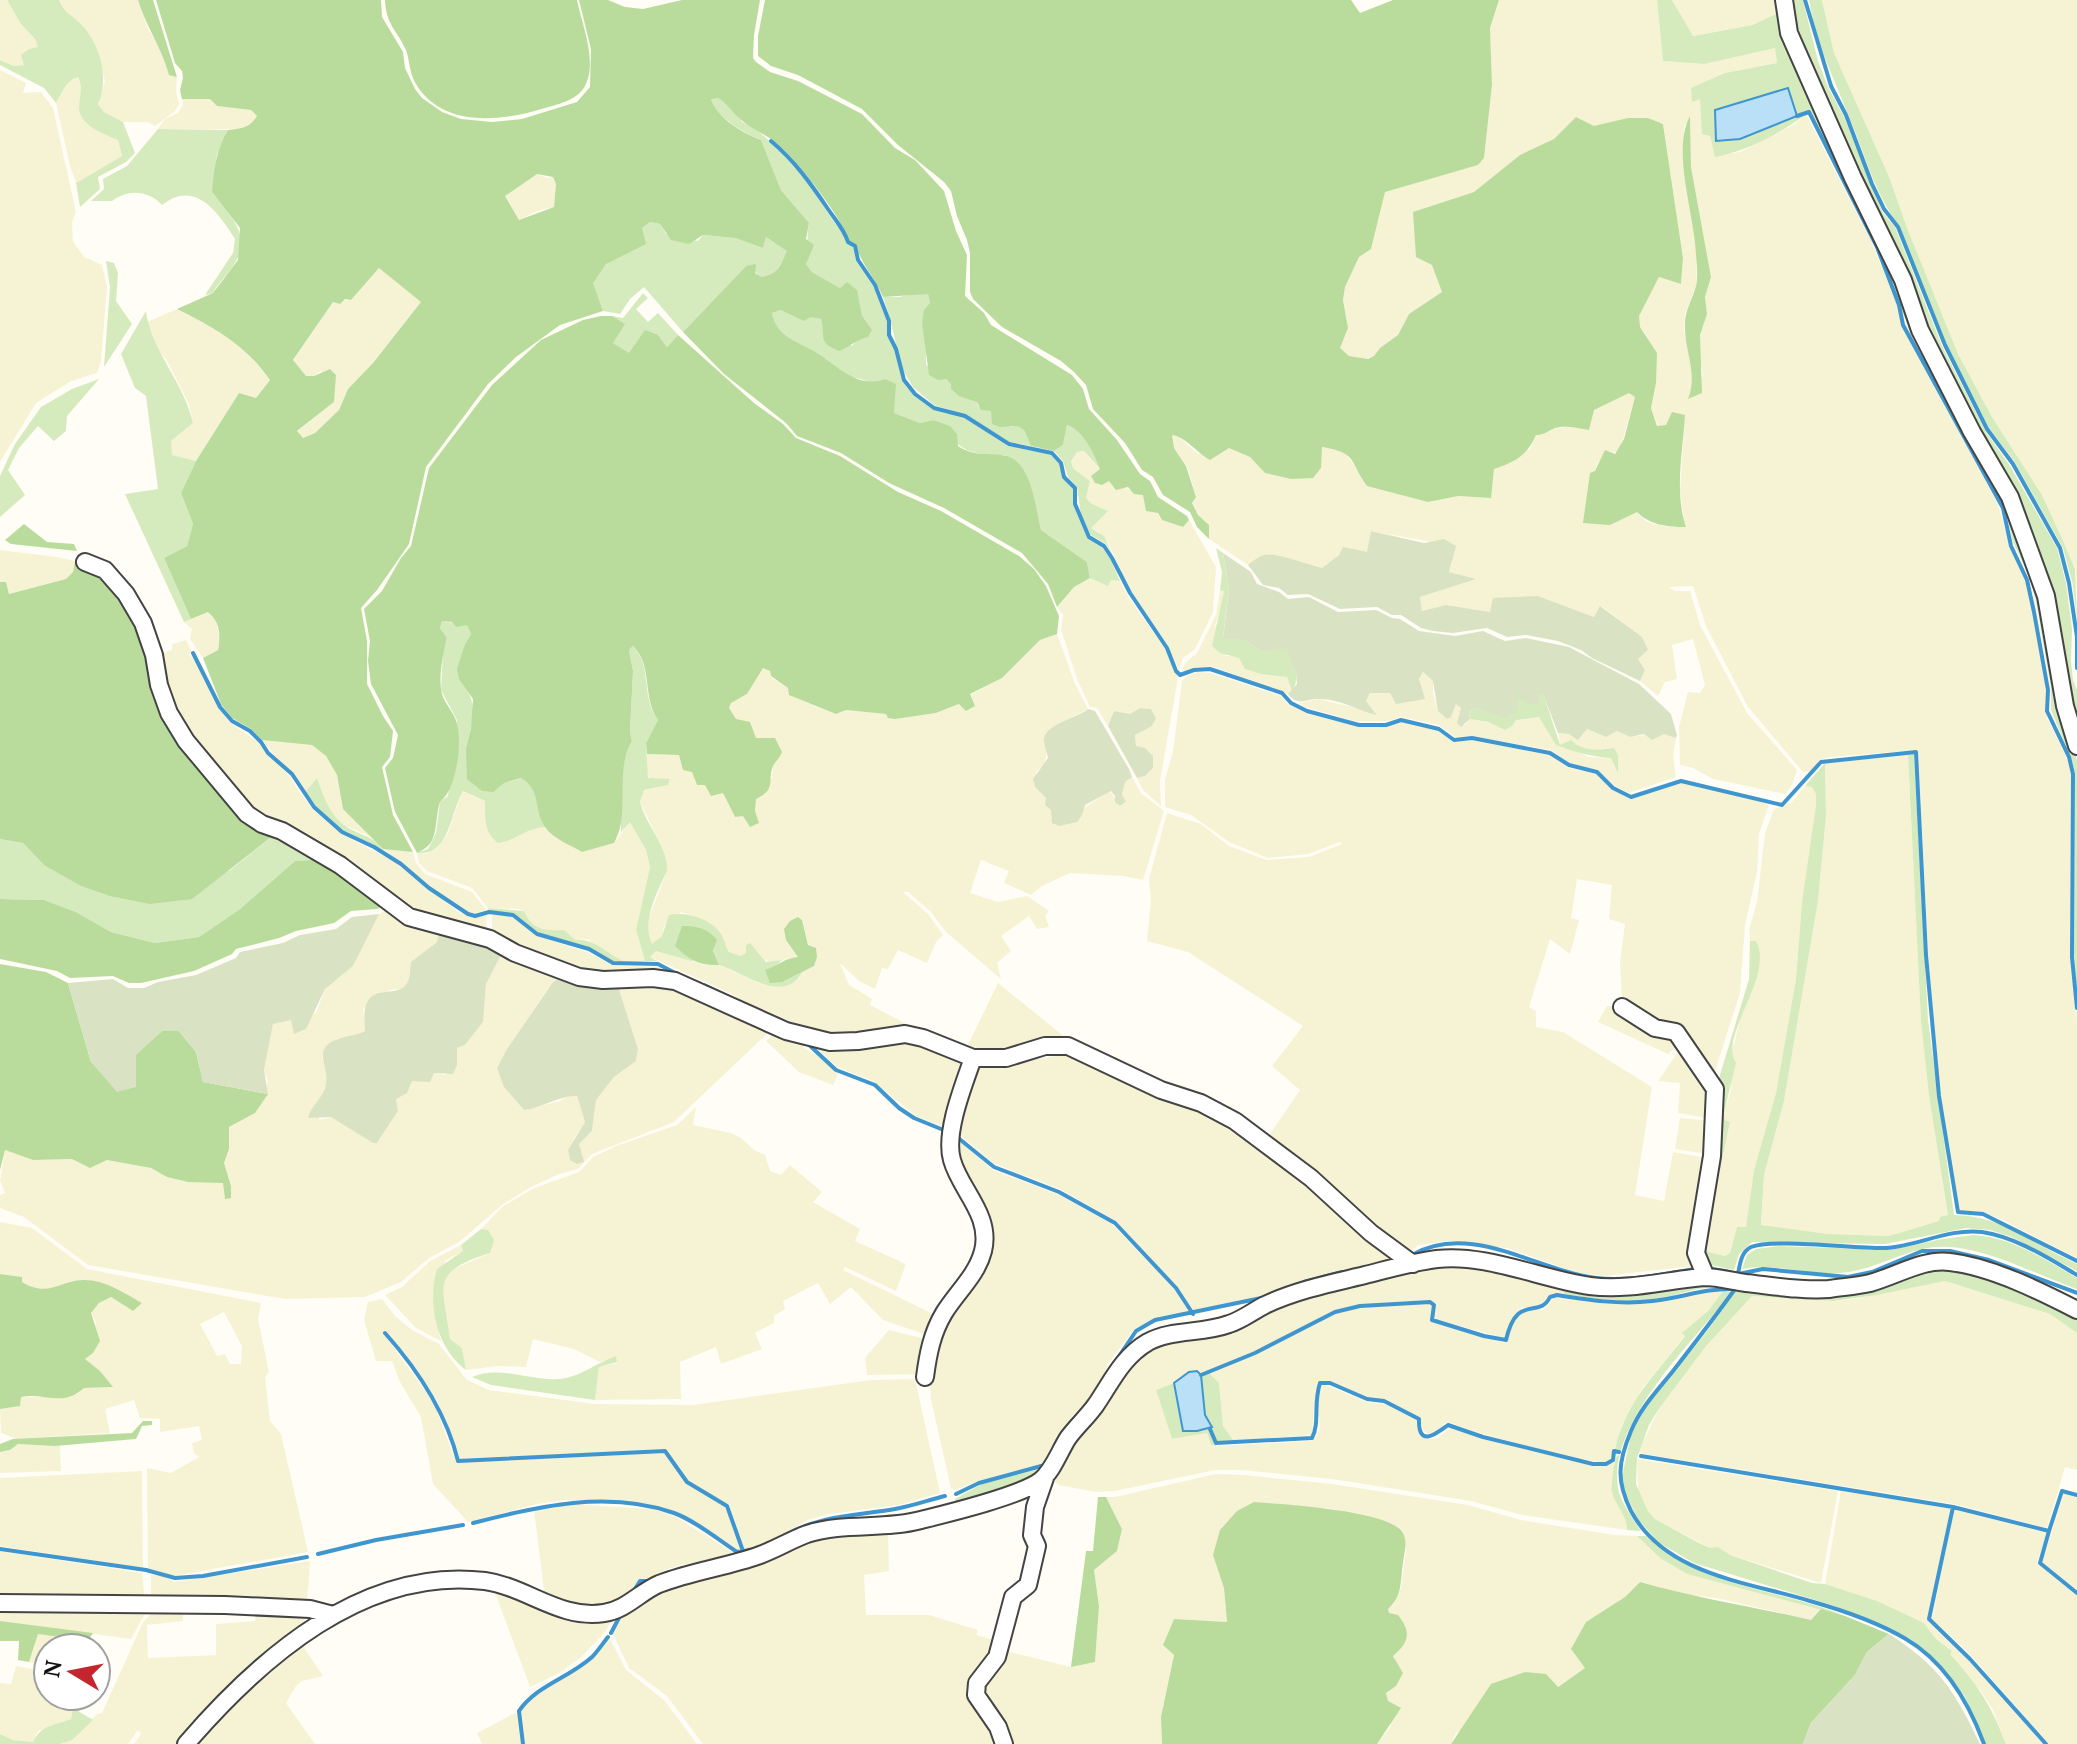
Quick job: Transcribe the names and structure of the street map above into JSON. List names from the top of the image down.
{
  "north": "left"
}
